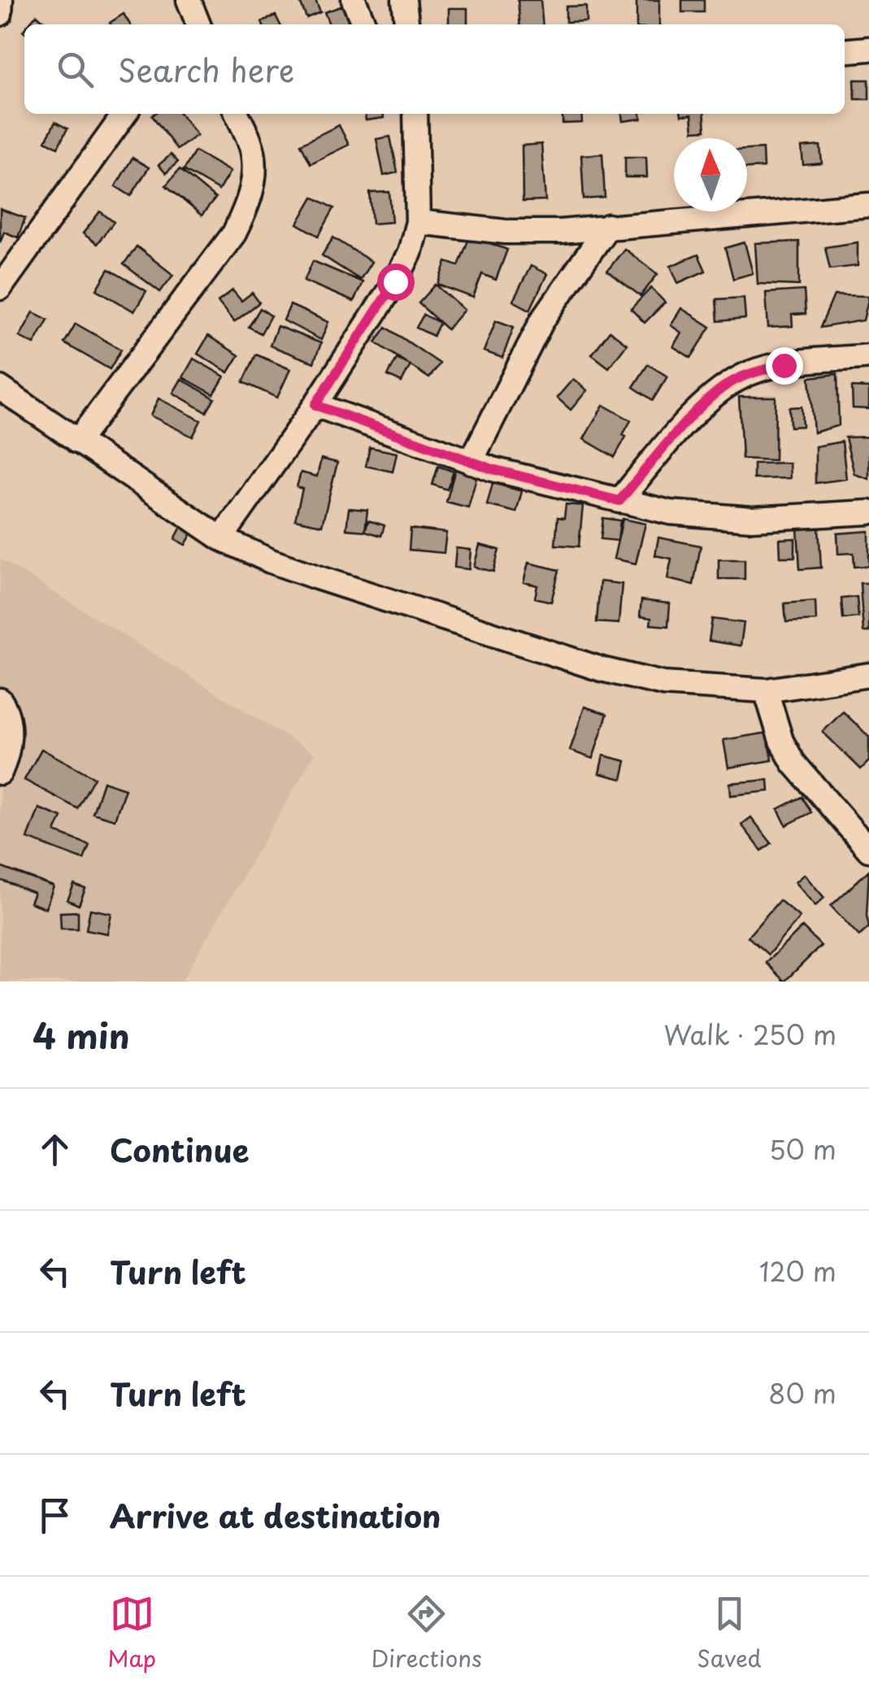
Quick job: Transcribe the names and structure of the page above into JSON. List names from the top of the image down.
{
  "north": "top",
  "page": {
    "search": "Search here",
    "heading": ["4 min", "Walk · 250 m"],
    "list": [
      ["Continue", "50 m"],
      ["Turn left", "120 m"],
      ["Turn left", "80 m"],
      "Arrive at destination"
    ],
    "nav": ["Map", "Directions", "Saved"]
  }
}
